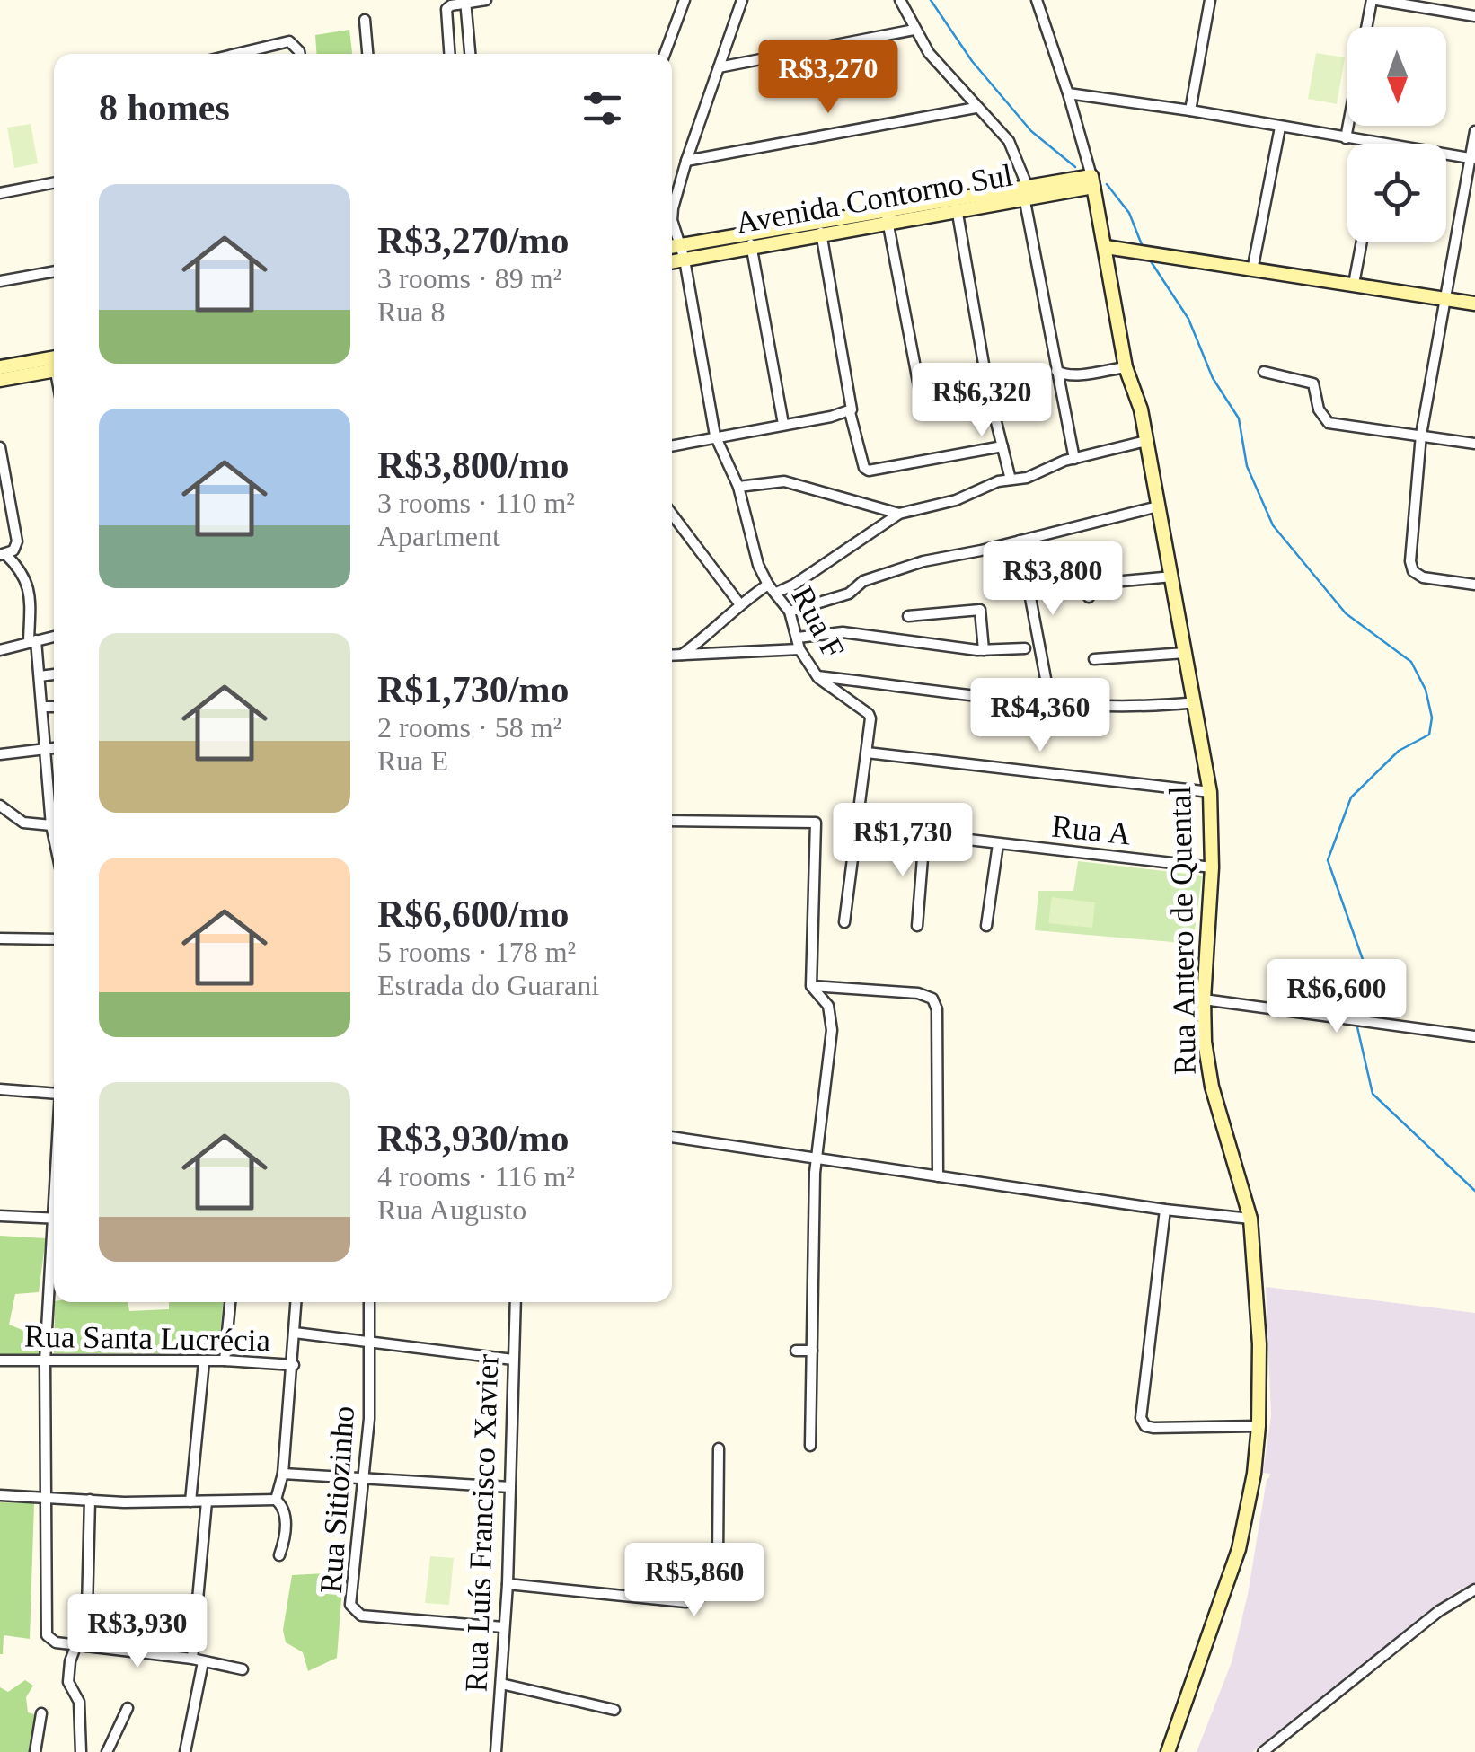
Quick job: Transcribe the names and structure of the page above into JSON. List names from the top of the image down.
{
  "streets": {
    "street": [
      "Avenida Contorno Sul",
      "Rua F",
      "Rua A",
      "Rua Antero de Quental",
      "Rua Santa Lucrécia",
      "Rua Sitiozinho",
      "Rua Luís Francisco Xavier"
    ]
  },
  "crossings": [
    ["Avenida Contorno Sul", "Rua F"],
    ["Avenida Contorno Sul", "Rua Antero de Quental"],
    ["Rua F", "Rua A"],
    ["Rua A", "Rua Antero de Quental"],
    ["Rua Sitiozinho", "Rua Luís Francisco Xavier"]
  ],
  "north": "bottom",
  "page": {
    "price": [
      "R$3,270",
      "R$6,320",
      "R$3,800",
      "R$4,360",
      "R$1,730",
      "R$6,600",
      "R$5,860",
      "R$3,930"
    ],
    "heading": "8 homes",
    "list": [
      {
        "name": "R$3,270/mo",
        "note": "3 rooms · 89 m² · Rua 8"
      },
      {
        "name": "R$3,800/mo",
        "note": "3 rooms · 110 m² · Apartment"
      },
      {
        "name": "R$1,730/mo",
        "note": "2 rooms · 58 m² · Rua E"
      },
      {
        "name": "R$6,600/mo",
        "note": "5 rooms · 178 m² · Estrada do Guarani"
      },
      {
        "name": "R$3,930/mo",
        "note": "4 rooms · 116 m² · Rua Augusto"
      }
    ]
  }
}
